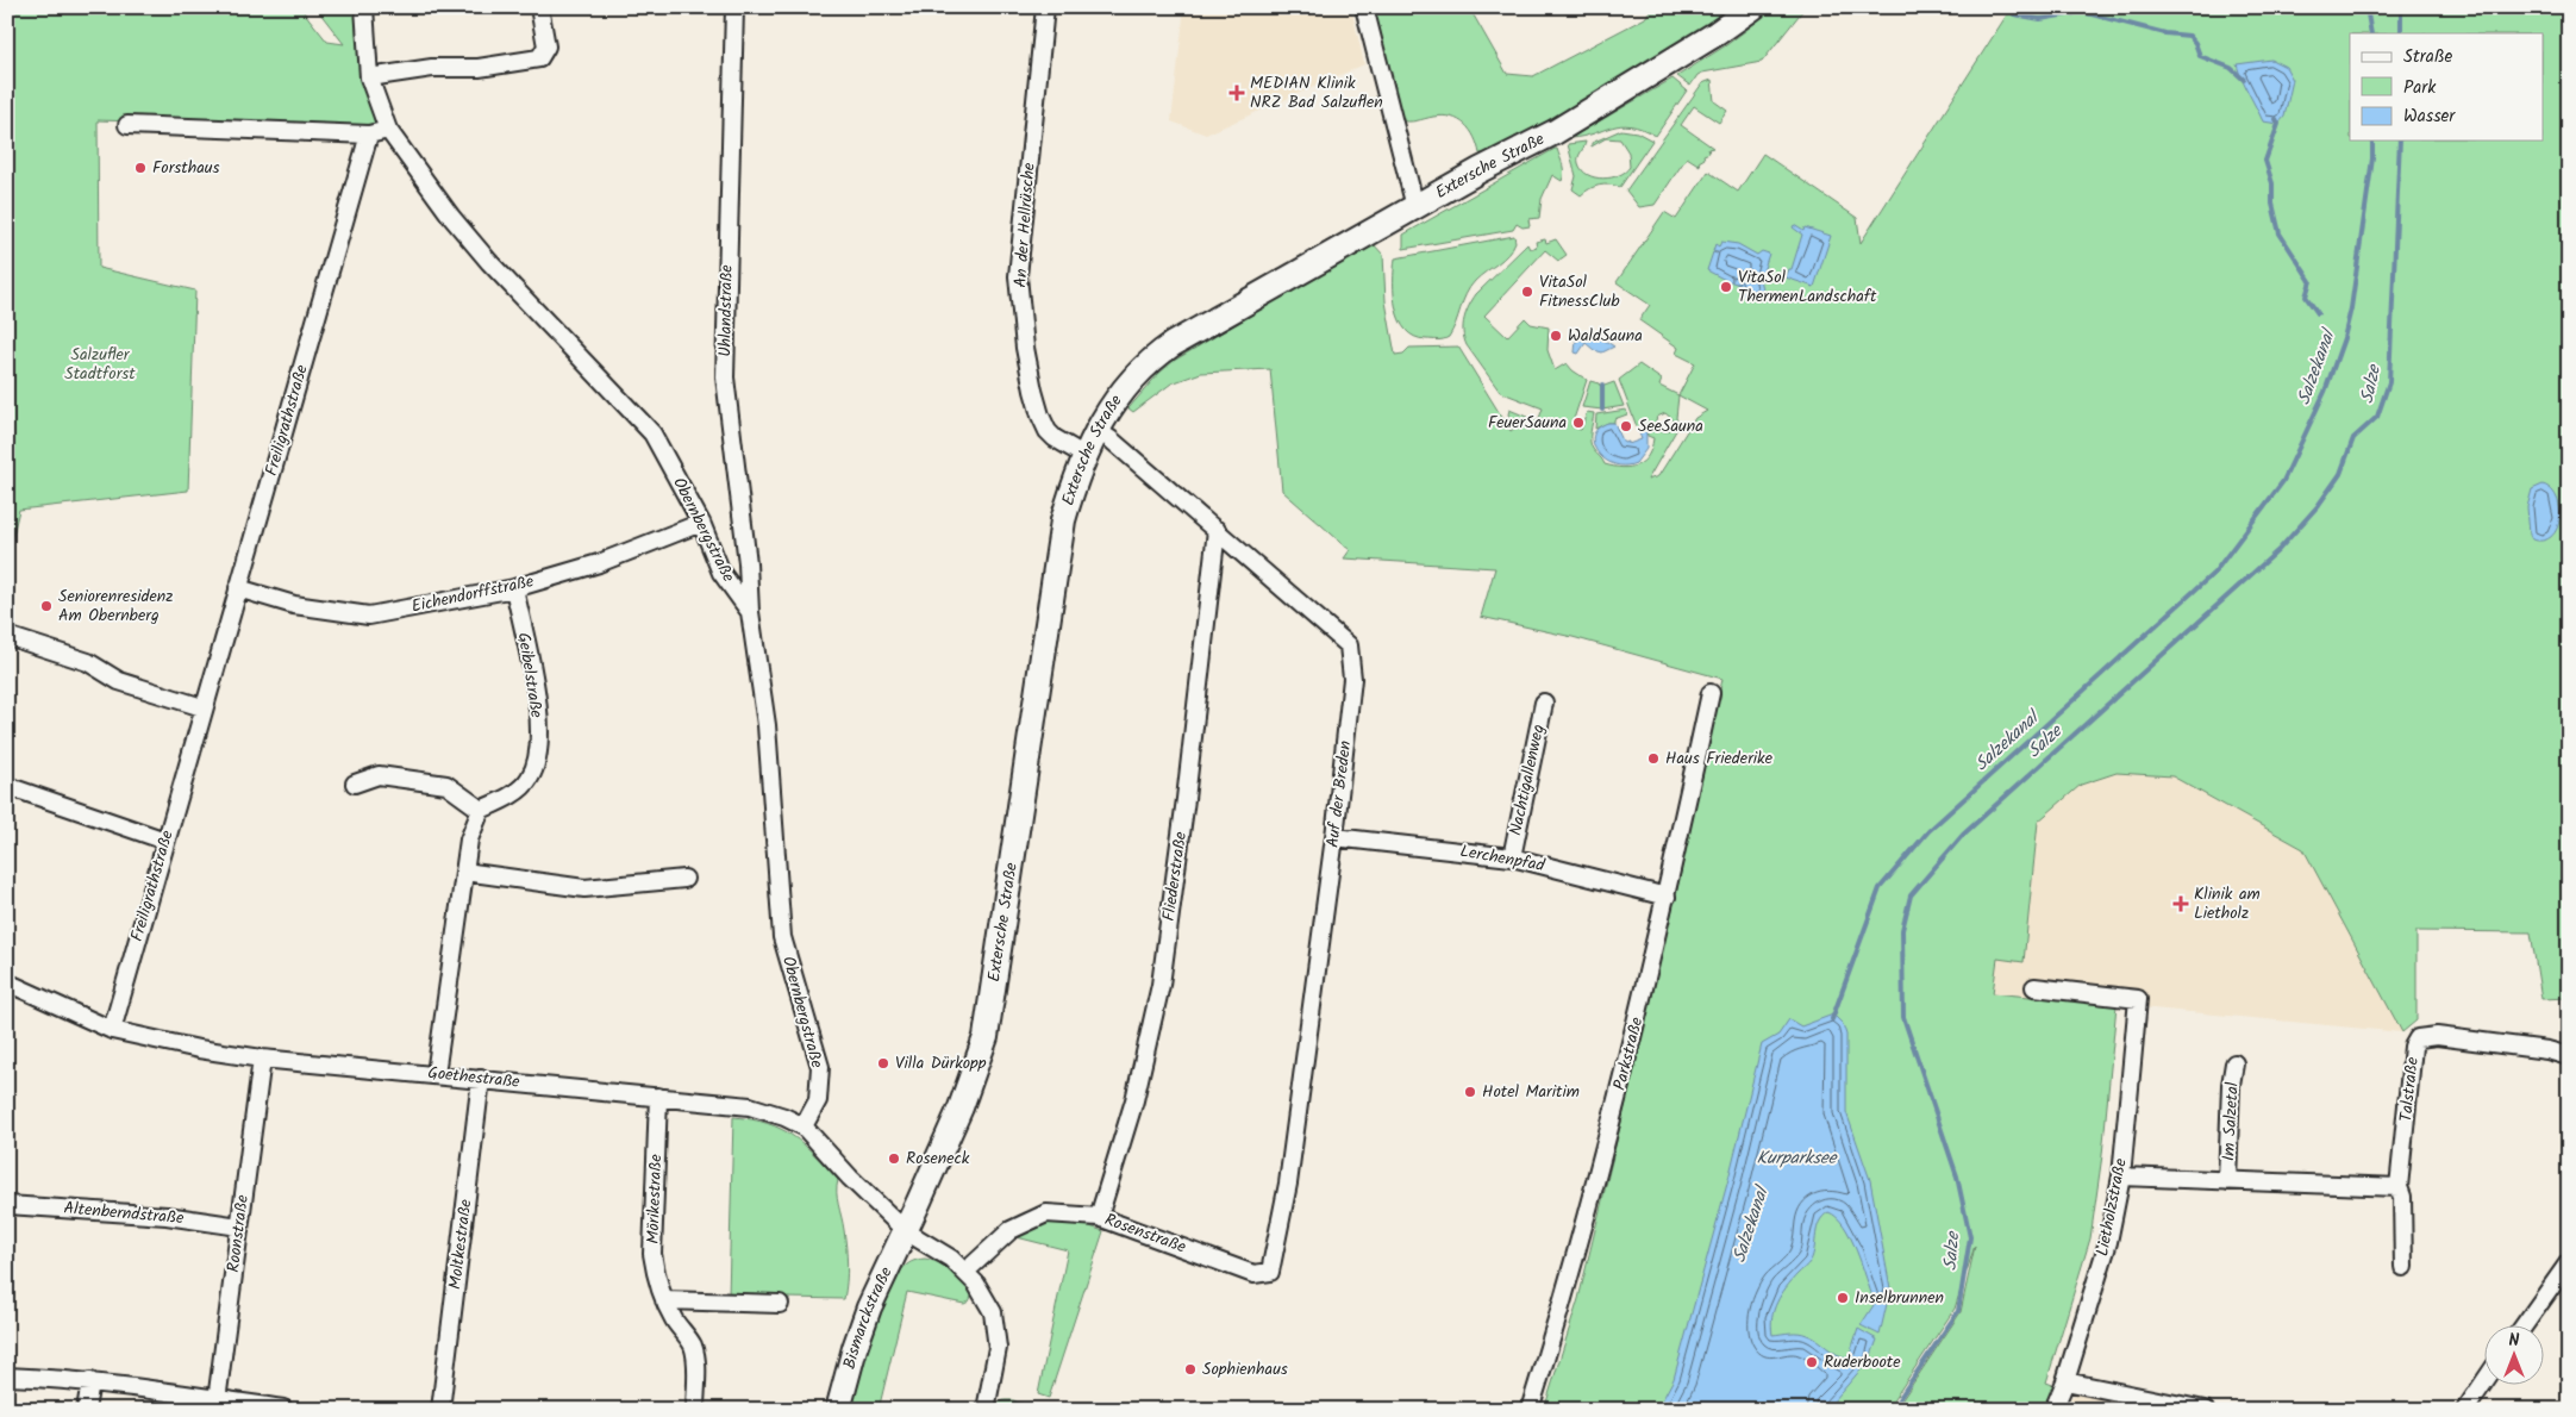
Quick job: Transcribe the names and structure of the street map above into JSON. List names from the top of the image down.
{
  "streets": {
    "main road": ["Extersche Straße", "Bismarckstraße"],
    "street": [
      "An der Hellrüsche",
      "Uhlandstraße",
      "Freiligrathstraße",
      "Obernbergstraße",
      "Eichendorffstraße",
      "Geibelstraße",
      "Nachtigallenweg",
      "Auf der Breden",
      "Lerchenpfad",
      "Fliederstraße",
      "Parkstraße",
      "Goethestraße",
      "Talstraße",
      "Im Salzetal",
      "Mörikestraße",
      "Lietholzstraße",
      "Altenberndstraße",
      "Roonstraße",
      "Rosenstraße",
      "Moltkestraße"
    ]
  },
  "crossings": [
    ["Extersche Straße", "An der Hellrüsche"],
    ["Extersche Straße", "Auf der Breden"],
    ["Extersche Straße", "Goethestraße"],
    ["Extersche Straße", "Bismarckstraße"],
    ["Uhlandstraße", "Obernbergstraße"],
    ["Freiligrathstraße", "Eichendorffstraße"],
    ["Freiligrathstraße", "Goethestraße"],
    ["Obernbergstraße", "Eichendorffstraße"],
    ["Obernbergstraße", "Goethestraße"],
    ["Eichendorffstraße", "Geibelstraße"],
    ["Nachtigallenweg", "Lerchenpfad"],
    ["Auf der Breden", "Lerchenpfad"],
    ["Auf der Breden", "Fliederstraße"],
    ["Auf der Breden", "Rosenstraße"],
    ["Lerchenpfad", "Parkstraße"],
    ["Fliederstraße", "Rosenstraße"],
    ["Goethestraße", "Mörikestraße"],
    ["Goethestraße", "Roonstraße"],
    ["Goethestraße", "Rosenstraße"],
    ["Goethestraße", "Moltkestraße"],
    ["Goethestraße", "Bismarckstraße"],
    ["Altenberndstraße", "Roonstraße"]
  ],
  "water": ["Salzekanal", "Salze", "Kurparksee"],
  "parks": ["Salzufler Stadtforst"],
  "places": {
    "health": ["MEDIAN Klinik NRZ Bad Salzuflen", "Klinik am Lietholz"],
    "other": [
      "Forsthaus",
      "VitaSol ThermenLandschaft",
      "VitaSol FitnessClub",
      "WaldSauna",
      "FeuerSauna",
      "SeeSauna",
      "Seniorenresidenz Am Obernberg",
      "Haus Friederike",
      "Villa Dürkopp",
      "Hotel Maritim",
      "Roseneck",
      "Inselbrunnen",
      "Ruderboote",
      "Sophienhaus"
    ]
  },
  "legend": ["Straße", "Park", "Wasser"],
  "north": "top"
}
